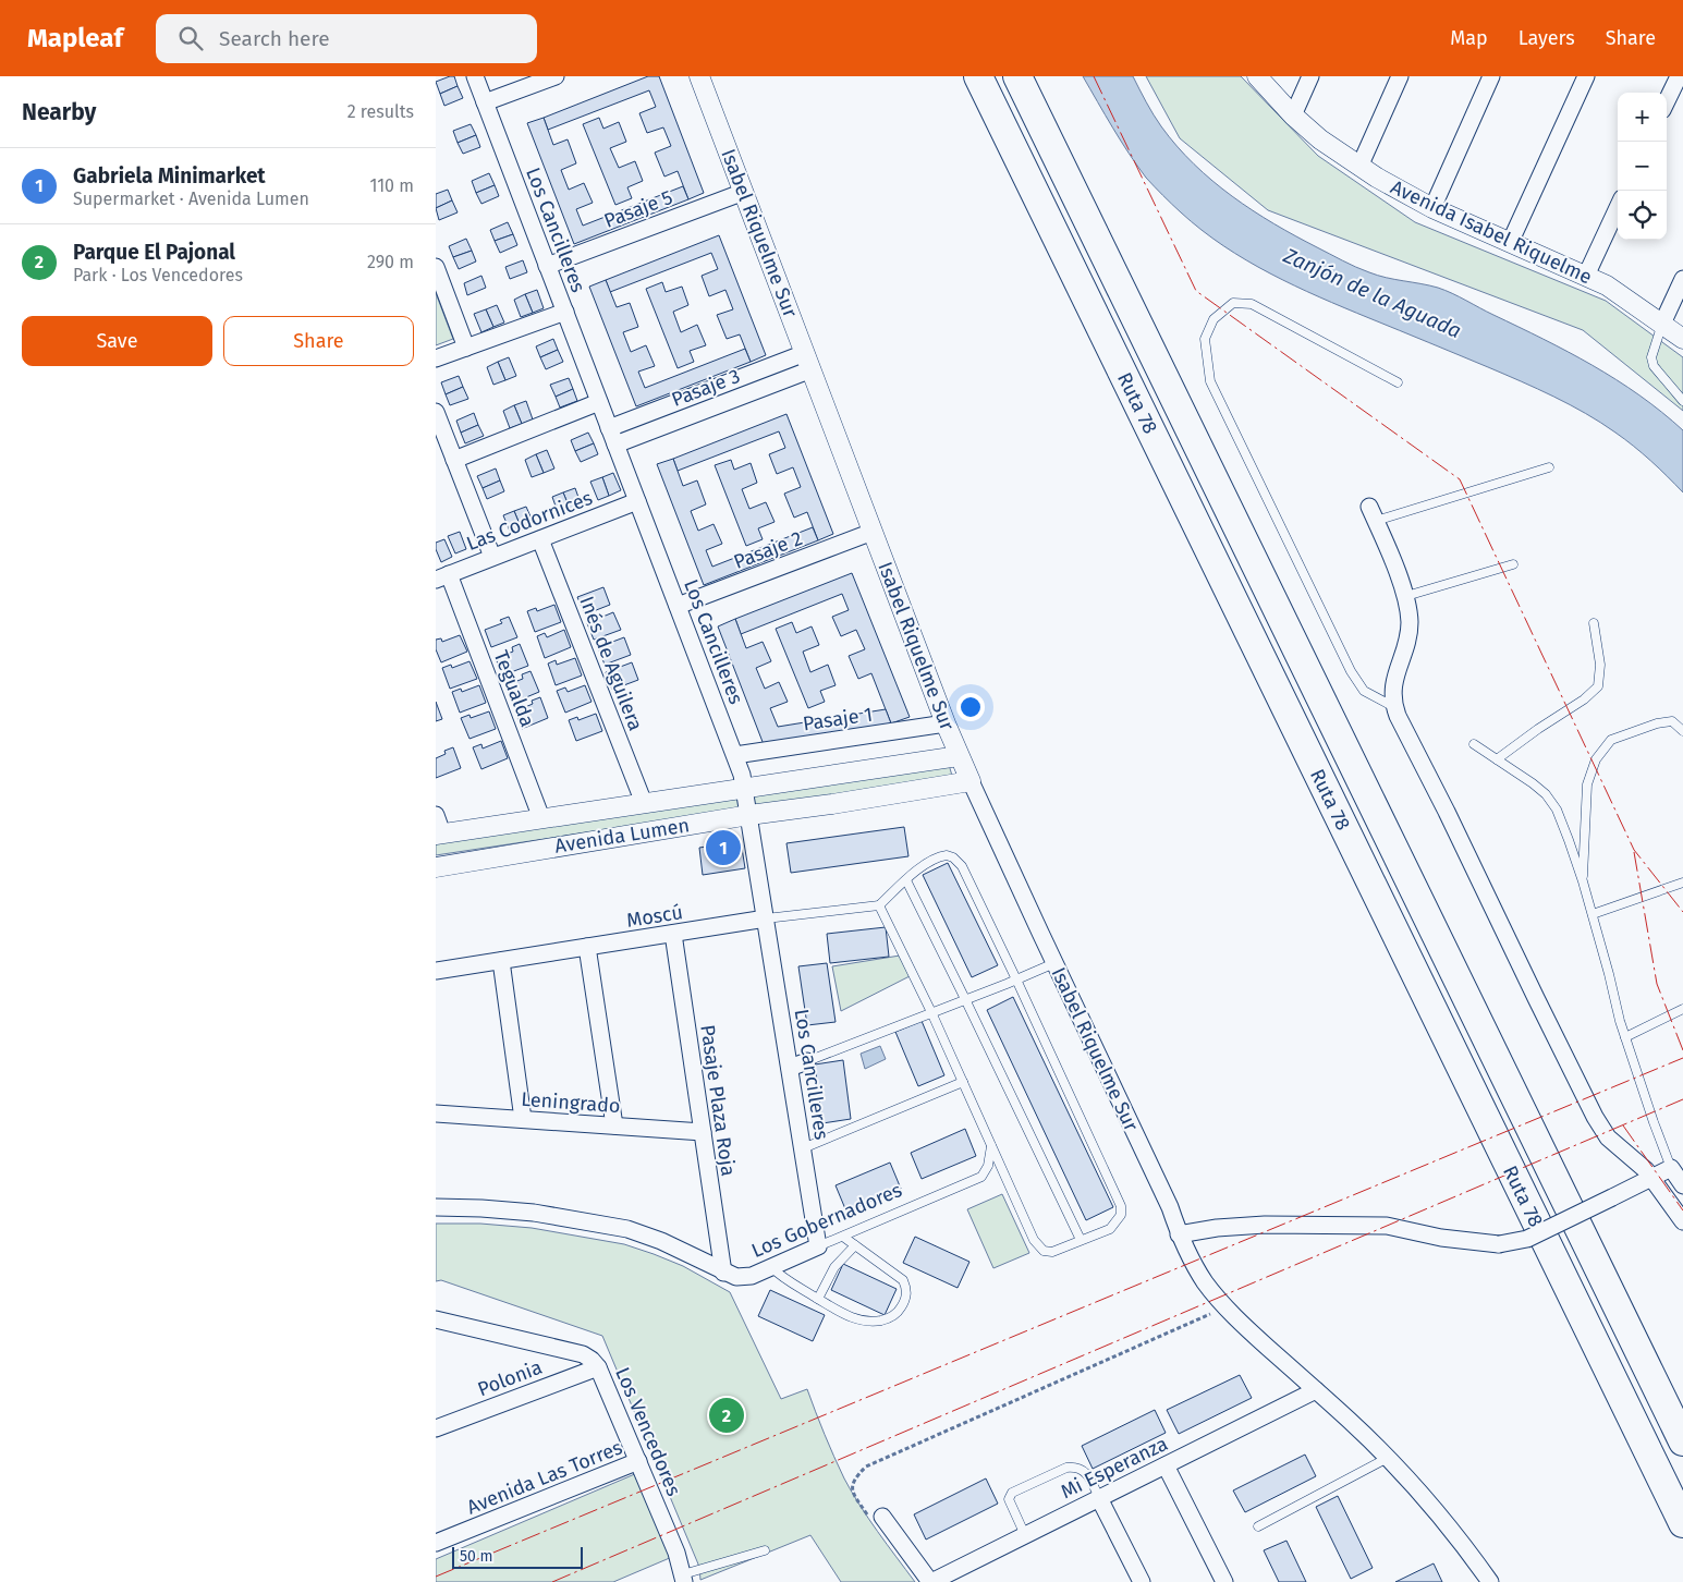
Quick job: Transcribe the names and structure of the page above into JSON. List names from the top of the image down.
{
  "streets": {
    "highway": ["Ruta 78"],
    "street": [
      "Pasaje 5",
      "Los Cancilleres",
      "Avenida Isabel Riquelme",
      "Isabel Riquelme Sur",
      "Pasaje 3",
      "Las Codornices",
      "Pasaje 2",
      "Inés de Aguilera",
      "Tegualda",
      "Pasaje 1",
      "Avenida Lumen",
      "Moscú",
      "Pasaje Plaza Roja",
      "Leningrado",
      "Los Gobernadores",
      "Polonia",
      "Los Vencedores",
      "Mi Esperanza",
      "Avenida Las Torres"
    ]
  },
  "crossings": [
    ["Pasaje 5", "Los Cancilleres"],
    ["Pasaje 5", "Isabel Riquelme Sur"],
    ["Los Cancilleres", "Pasaje 3"],
    ["Los Cancilleres", "Las Codornices"],
    ["Los Cancilleres", "Pasaje 2"],
    ["Los Cancilleres", "Pasaje 1"],
    ["Los Cancilleres", "Avenida Lumen"],
    ["Los Cancilleres", "Moscú"],
    ["Los Cancilleres", "Los Gobernadores"],
    ["Isabel Riquelme Sur", "Pasaje 3"],
    ["Isabel Riquelme Sur", "Pasaje 2"],
    ["Isabel Riquelme Sur", "Pasaje 1"],
    ["Isabel Riquelme Sur", "Avenida Lumen"],
    ["Isabel Riquelme Sur", "Mi Esperanza"],
    ["Las Codornices", "Inés de Aguilera"],
    ["Las Codornices", "Tegualda"],
    ["Inés de Aguilera", "Avenida Lumen"],
    ["Tegualda", "Avenida Lumen"],
    ["Moscú", "Pasaje Plaza Roja"],
    ["Pasaje Plaza Roja", "Leningrado"],
    ["Pasaje Plaza Roja", "Los Gobernadores"],
    ["Polonia", "Los Vencedores"],
    ["Los Vencedores", "Avenida Las Torres"]
  ],
  "water": ["Zanjón de la Aguada"],
  "scale_bar": "50 m",
  "page": {
    "header": "Mapleaf",
    "search": "Search here",
    "nav": ["Map", "Layers", "Share"],
    "heading": ["Nearby", "2 results"],
    "map_buttons": ["+", "−"],
    "list": [
      {
        "mark": "1",
        "name": "Gabriela Minimarket",
        "note": "Supermarket · Avenida Lumen",
        "value": "110 m"
      },
      {
        "mark": "2",
        "name": "Parque El Pajonal",
        "note": "Park · Los Vencedores",
        "value": "290 m"
      }
    ],
    "buttons": ["Save", "Share"],
    "pins": ["1", "2"],
    "scale": "50 m"
  }
}
